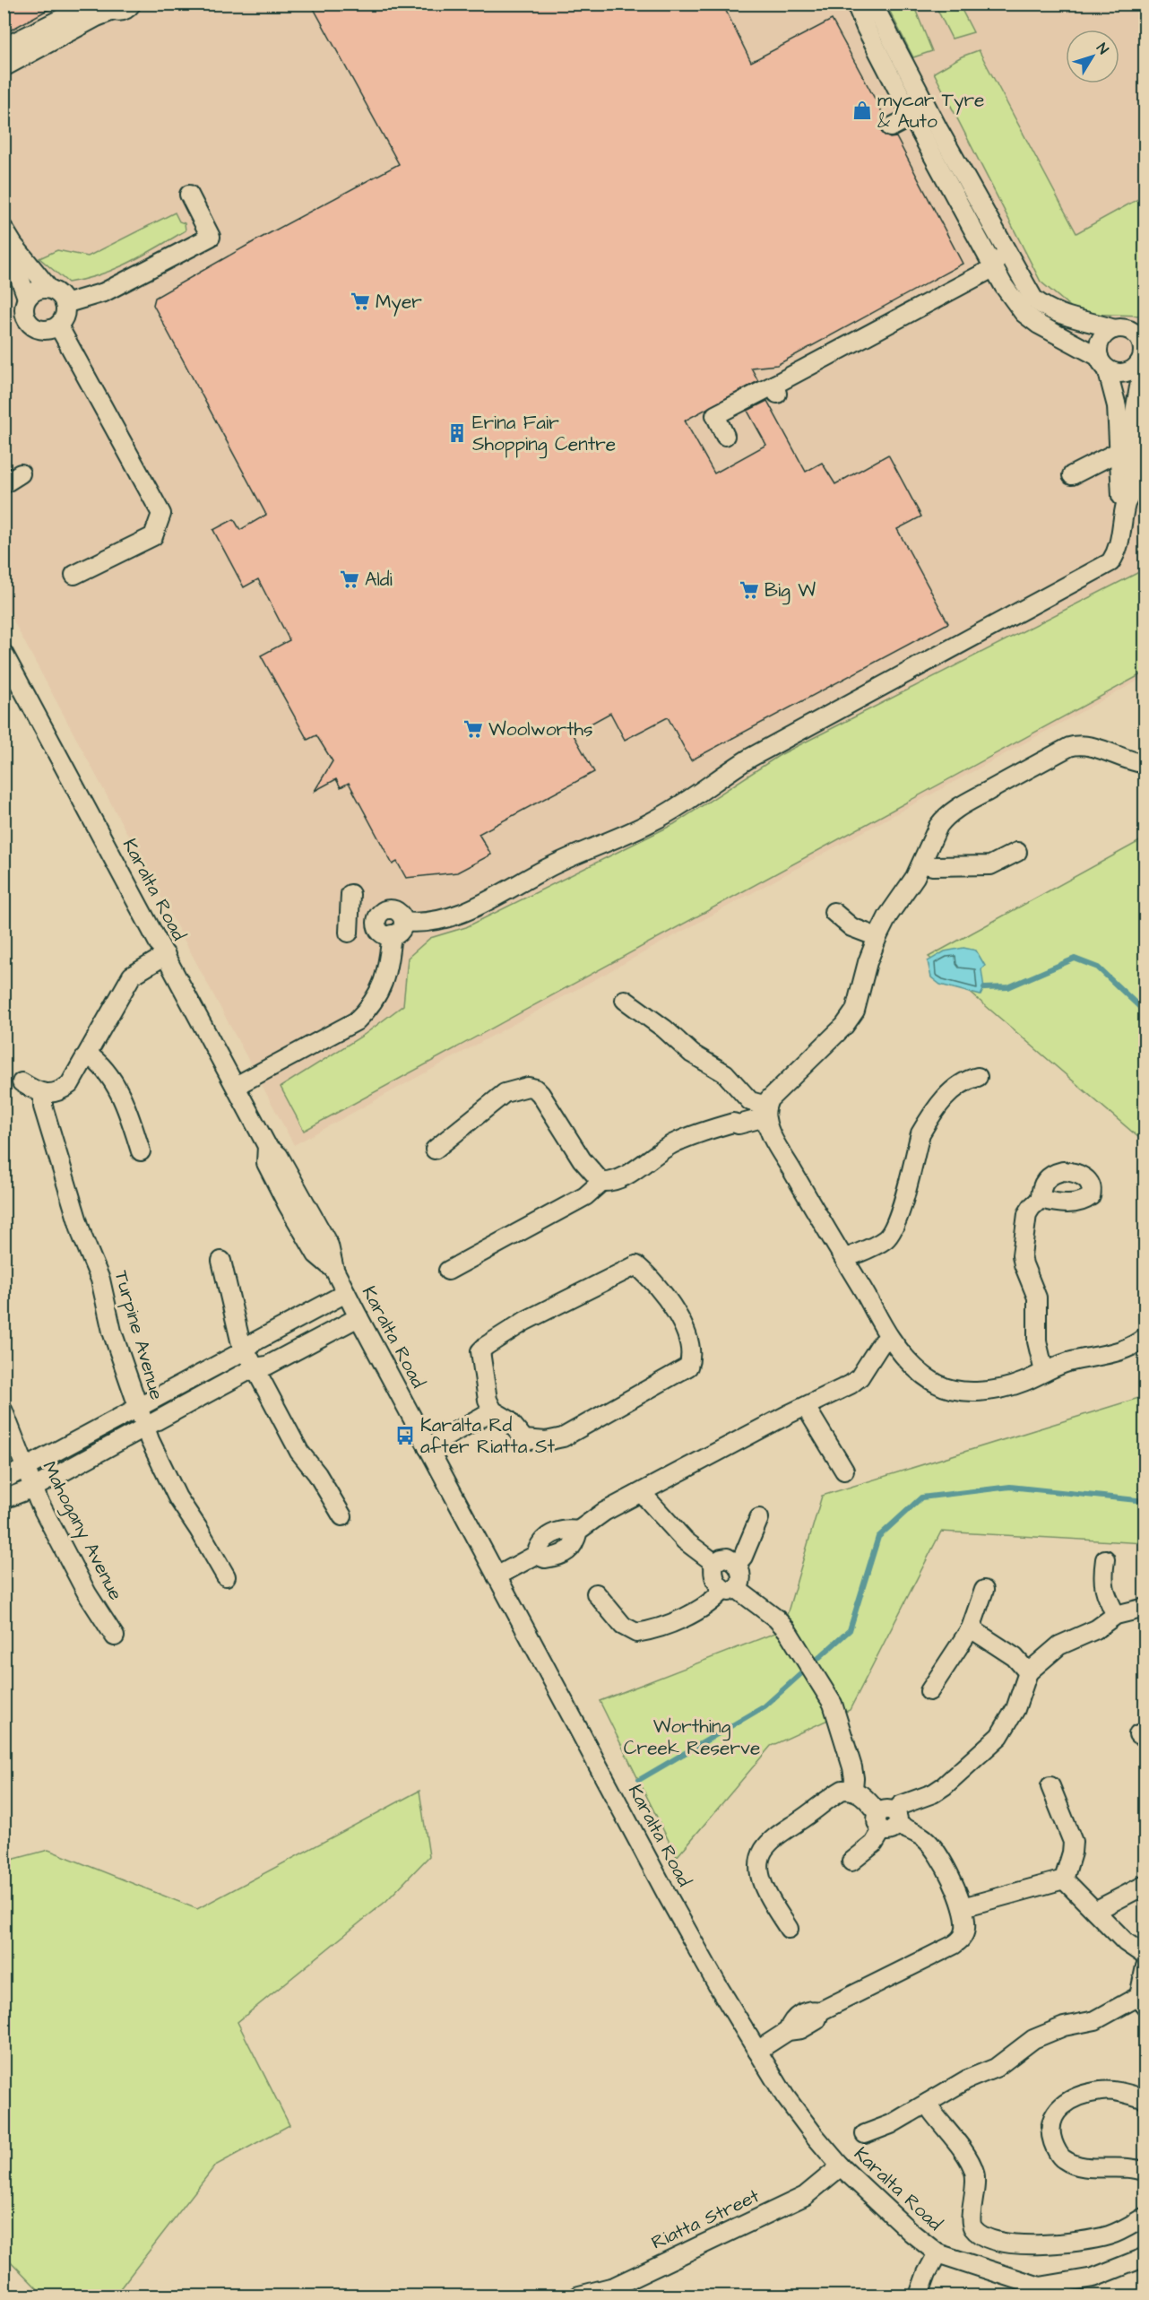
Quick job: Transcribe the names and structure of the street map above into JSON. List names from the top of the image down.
{
  "streets": {
    "street": [
      "Karalta Road",
      "Turpine Avenue",
      "Mahogany Avenue",
      "Riatta Street"
    ]
  },
  "crossings": [
    ["Karalta Road", "Riatta Street"]
  ],
  "parks": ["Worthing Creek Reserve"],
  "places": {
    "shop": ["mycar Tyre & Auto"],
    "supermarket": [
      "Myer",
      "Aldi",
      "Big W",
      "Woolworths"
    ],
    "building": ["Erina Fair Shopping Centre"],
    "bus stop": ["Karalta Rd after Riatta St"]
  },
  "north": "top right"
}
